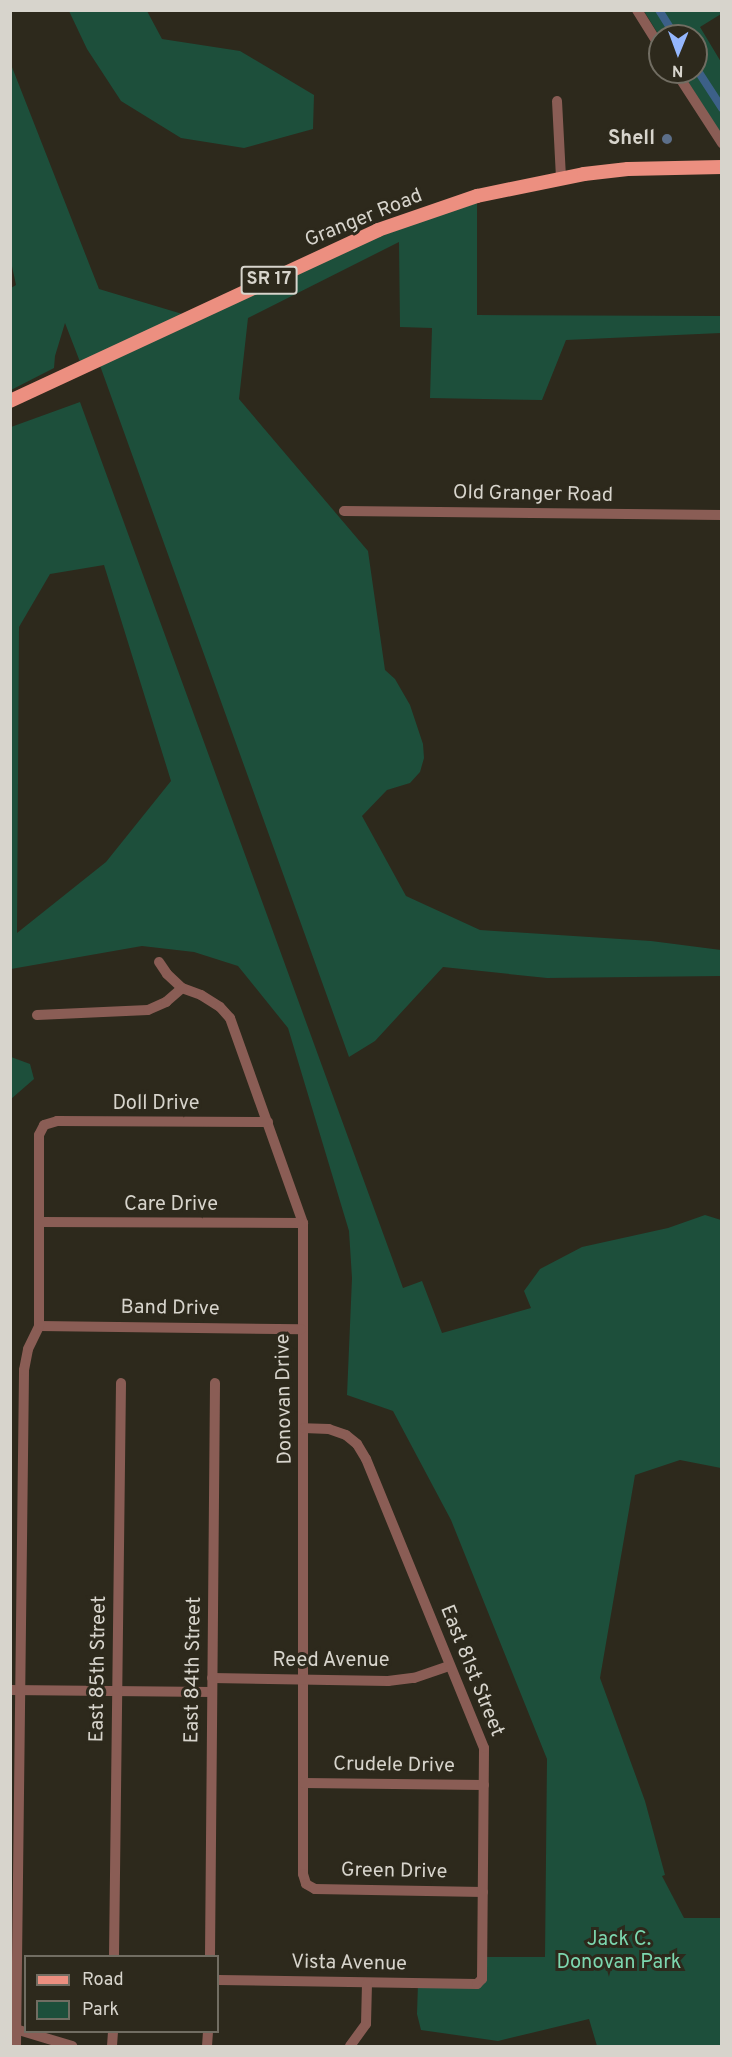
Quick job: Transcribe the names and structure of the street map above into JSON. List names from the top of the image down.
{
  "streets": {
    "main road": ["Granger Road", "SR 17"],
    "street": [
      "Old Granger Road",
      "Doll Drive",
      "Care Drive",
      "Band Drive",
      "Donovan Drive",
      "Reed Avenue",
      "East 85th Street",
      "East 84th Street",
      "East 81st Street",
      "Crudele Drive",
      "Green Drive",
      "Vista Avenue"
    ]
  },
  "crossings": [
    ["Doll Drive", "Care Drive"],
    ["Doll Drive", "Donovan Drive"],
    ["Care Drive", "Donovan Drive"],
    ["Band Drive", "Donovan Drive"],
    ["Donovan Drive", "Reed Avenue"],
    ["Donovan Drive", "East 81st Street"],
    ["Donovan Drive", "Crudele Drive"],
    ["Donovan Drive", "Green Drive"],
    ["Reed Avenue", "East 84th Street"],
    ["Reed Avenue", "East 81st Street"],
    ["East 81st Street", "Crudele Drive"],
    ["East 81st Street", "Green Drive"],
    ["East 81st Street", "Vista Avenue"]
  ],
  "parks": ["Jack C. Donovan Park"],
  "places": ["Shell"],
  "legend": ["Road", "Park"],
  "north": "bottom"
}
